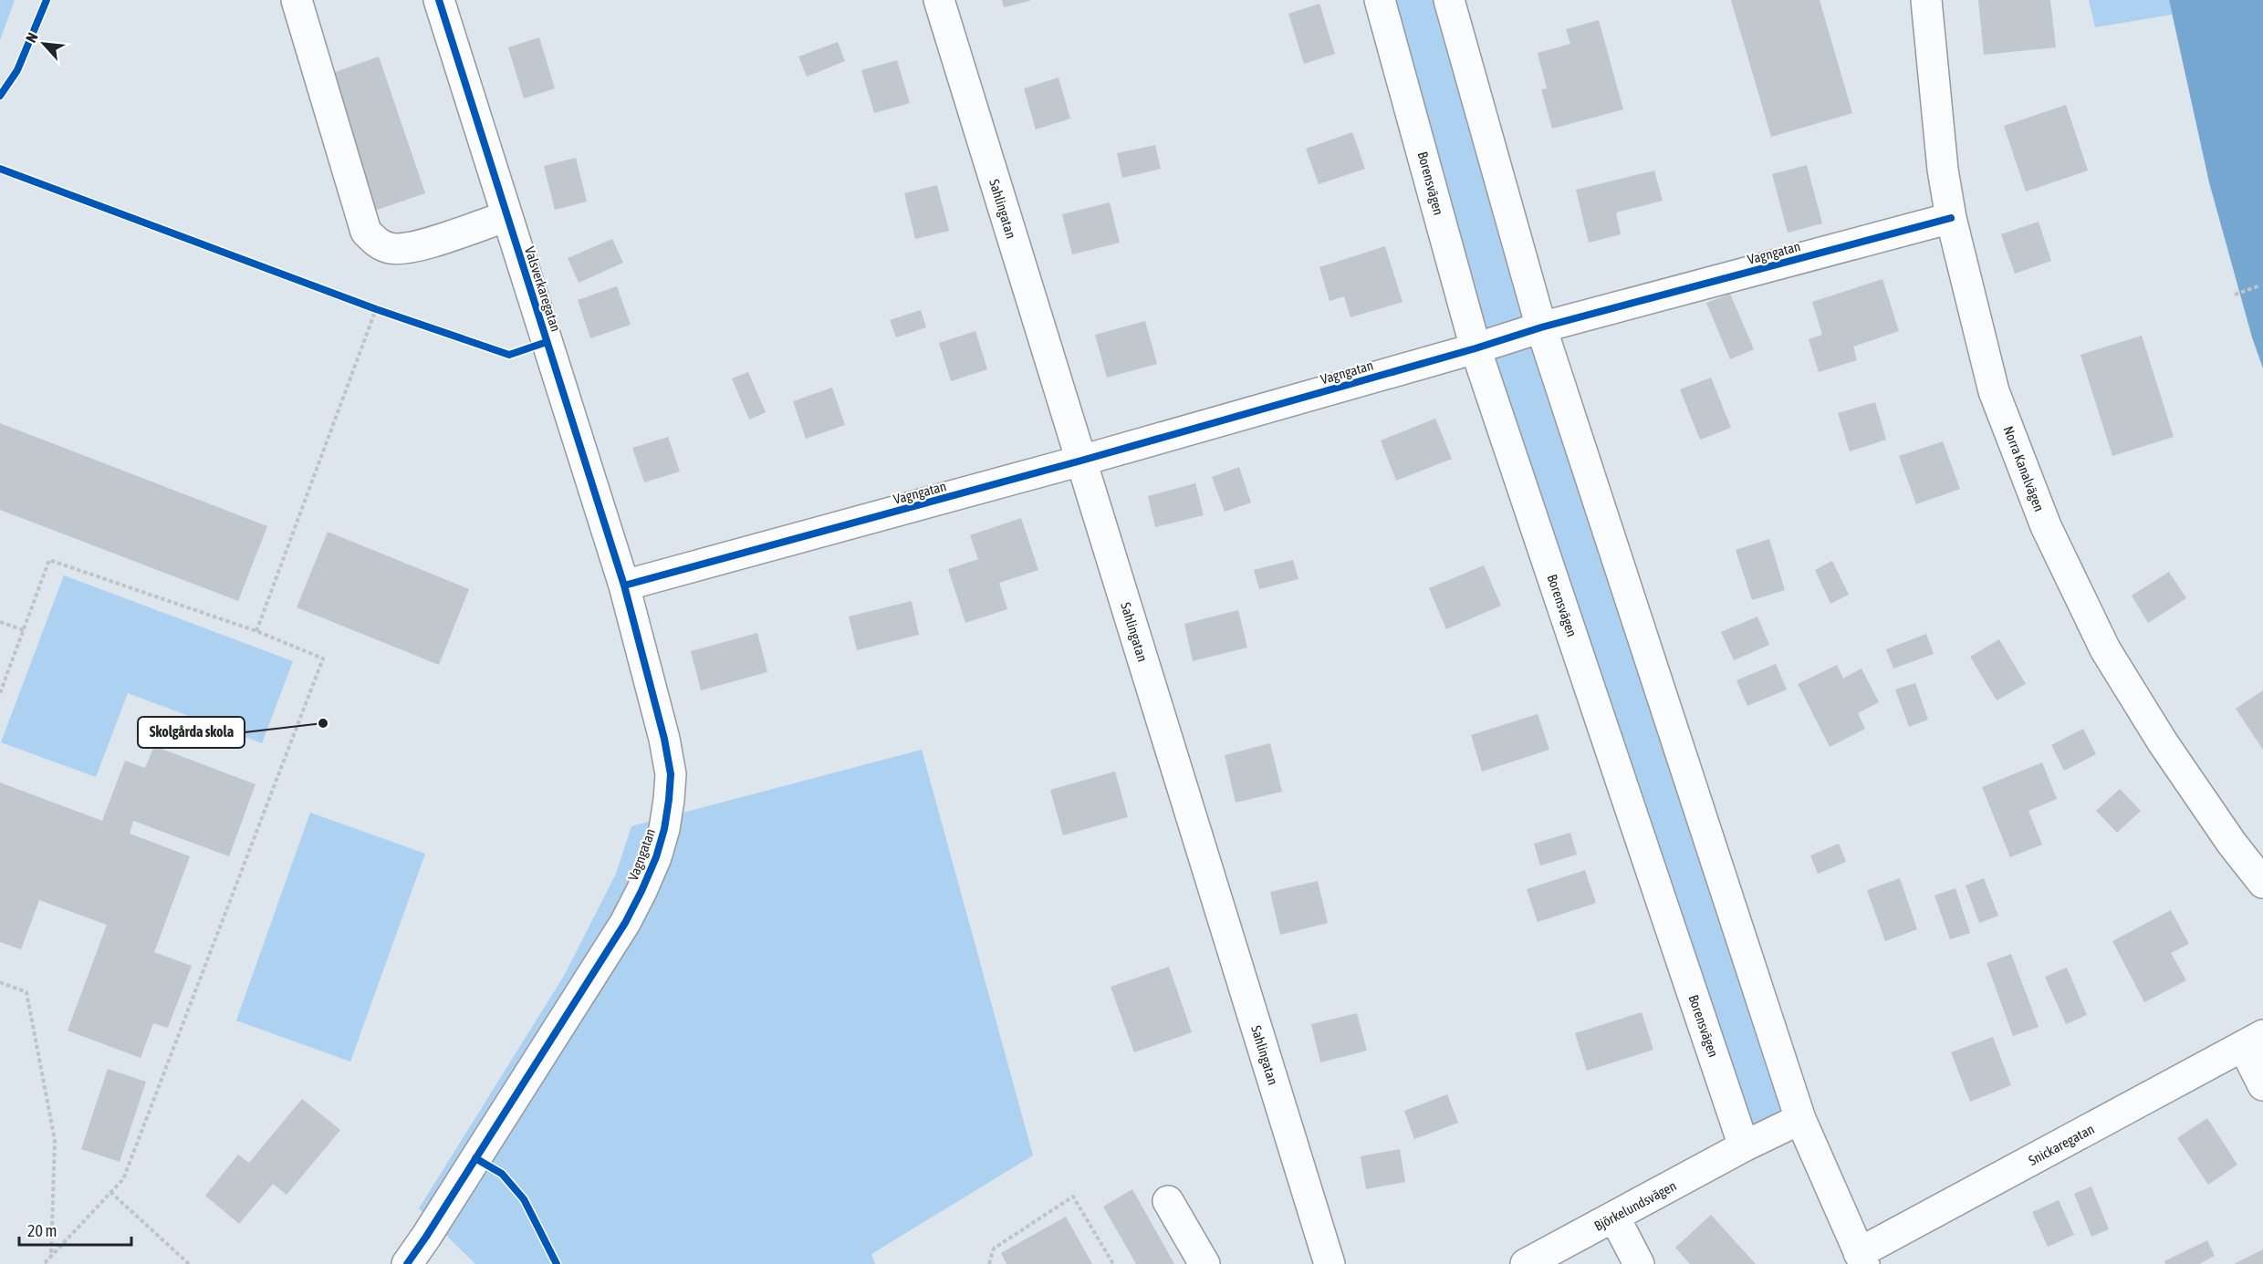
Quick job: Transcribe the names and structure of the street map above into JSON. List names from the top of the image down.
{
  "streets": {
    "street": [
      "Borensvägen",
      "Sahlingatan",
      "Vagngatan",
      "Valsverkaregatan",
      "Norra Kanalvägen",
      "Snickaregatan",
      "Björkelundsvägen"
    ]
  },
  "crossings": [
    ["Borensvägen", "Vagngatan"],
    ["Borensvägen", "Björkelundsvägen"],
    ["Sahlingatan", "Vagngatan"],
    ["Vagngatan", "Valsverkaregatan"],
    ["Vagngatan", "Norra Kanalvägen"]
  ],
  "places": ["Skolgårda skola"],
  "scale_bar": "20 m",
  "north": "top left"
}
